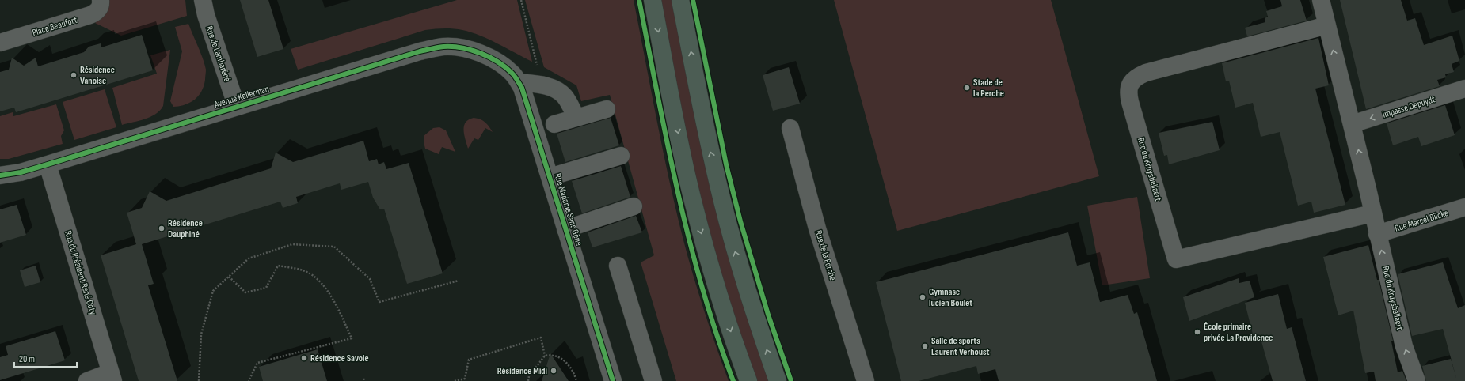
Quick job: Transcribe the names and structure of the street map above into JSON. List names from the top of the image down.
{
  "streets": {
    "street": [
      "Place Beaufort",
      "Rue de Lambaréné",
      "Avenue Kellerman",
      "Impasse Depuydt",
      "Rue du Kruysbellaert",
      "Rue Madame Sans Gêne",
      "Rue Marcel Bilcke",
      "Rue de la Perche",
      "Rue du Président René Coty"
    ]
  },
  "crossings": [
    ["Rue de Lambaréné", "Avenue Kellerman"],
    ["Avenue Kellerman", "Rue Madame Sans Gêne"],
    ["Avenue Kellerman", "Rue du Président René Coty"],
    ["Impasse Depuydt", "Rue du Kruysbellaert"],
    ["Rue du Kruysbellaert", "Rue Marcel Bilcke"]
  ],
  "one_way": ["Impasse Depuydt", "Rue du Kruysbellaert"],
  "places": [
    "Résidence Vanoise",
    "Stade de la Perche",
    "Résidence Dauphiné",
    "Gymnase lucien Boulet",
    "École primaire privée La Providence",
    "Salle de sports Laurent Verhoust",
    "Résidence Savoie",
    "Résidence Midi"
  ],
  "scale_bar": "20 m"
}
